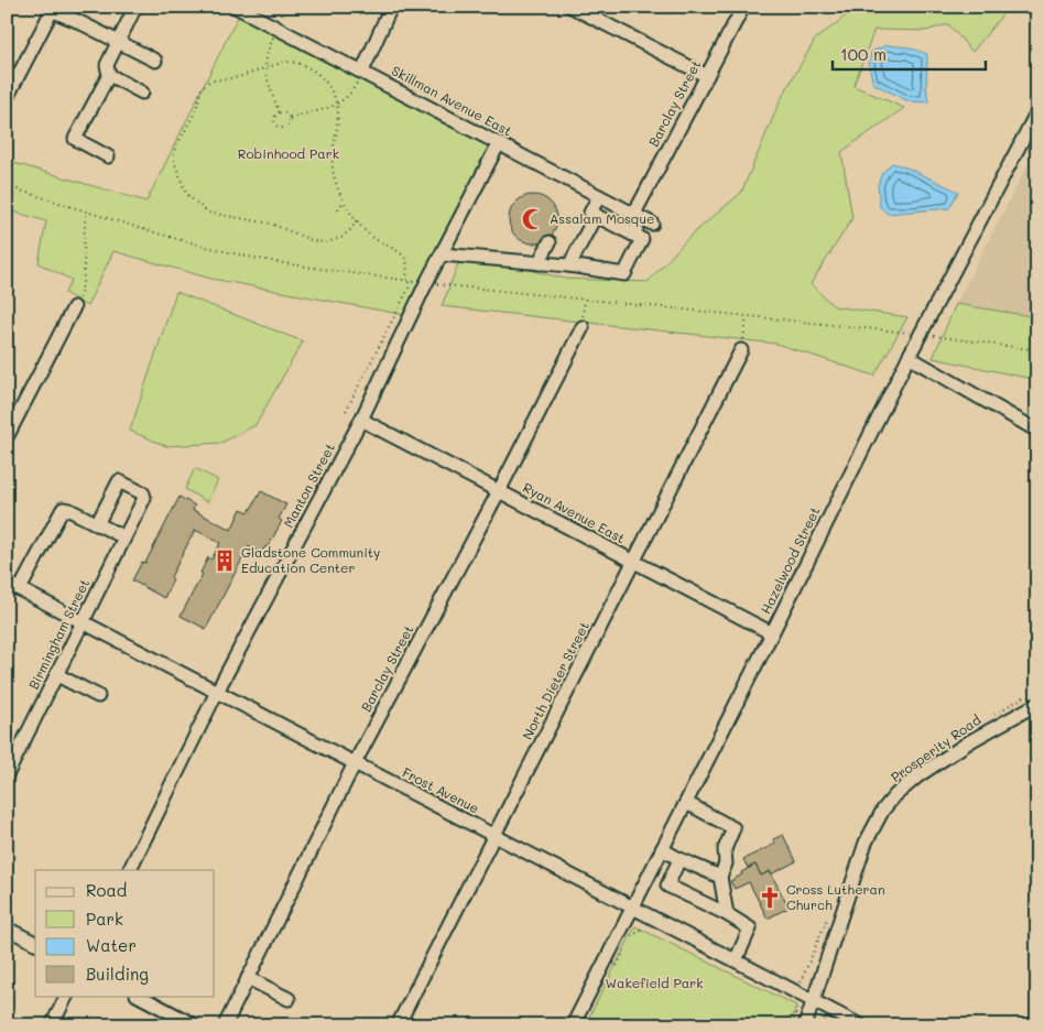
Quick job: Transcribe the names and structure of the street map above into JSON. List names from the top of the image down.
{
  "streets": {
    "street": [
      "Skillman Avenue East",
      "Barclay Street",
      "Manton Street",
      "Ryan Avenue East",
      "Hazelwood Street",
      "Birmingham Street",
      "North Dieter Street",
      "Prosperity Road",
      "Frost Avenue"
    ]
  },
  "crossings": [
    ["Skillman Avenue East", "Barclay Street"],
    ["Skillman Avenue East", "Manton Street"],
    ["Barclay Street", "Ryan Avenue East"],
    ["Barclay Street", "Frost Avenue"],
    ["Manton Street", "Ryan Avenue East"],
    ["Manton Street", "Frost Avenue"],
    ["Ryan Avenue East", "Hazelwood Street"],
    ["Ryan Avenue East", "North Dieter Street"],
    ["Hazelwood Street", "Frost Avenue"],
    ["Birmingham Street", "Frost Avenue"],
    ["North Dieter Street", "Frost Avenue"],
    ["Prosperity Road", "Frost Avenue"]
  ],
  "parks": ["Robinhood Park", "Wakefield Park"],
  "places": {
    "mosque": ["Assalam Mosque"],
    "building": ["Gladstone Community Education Center"],
    "church": ["Cross Lutheran Church"]
  },
  "legend": [
    "Road",
    "Park",
    "Water",
    "Building"
  ],
  "scale_bar": "100 m"
}
